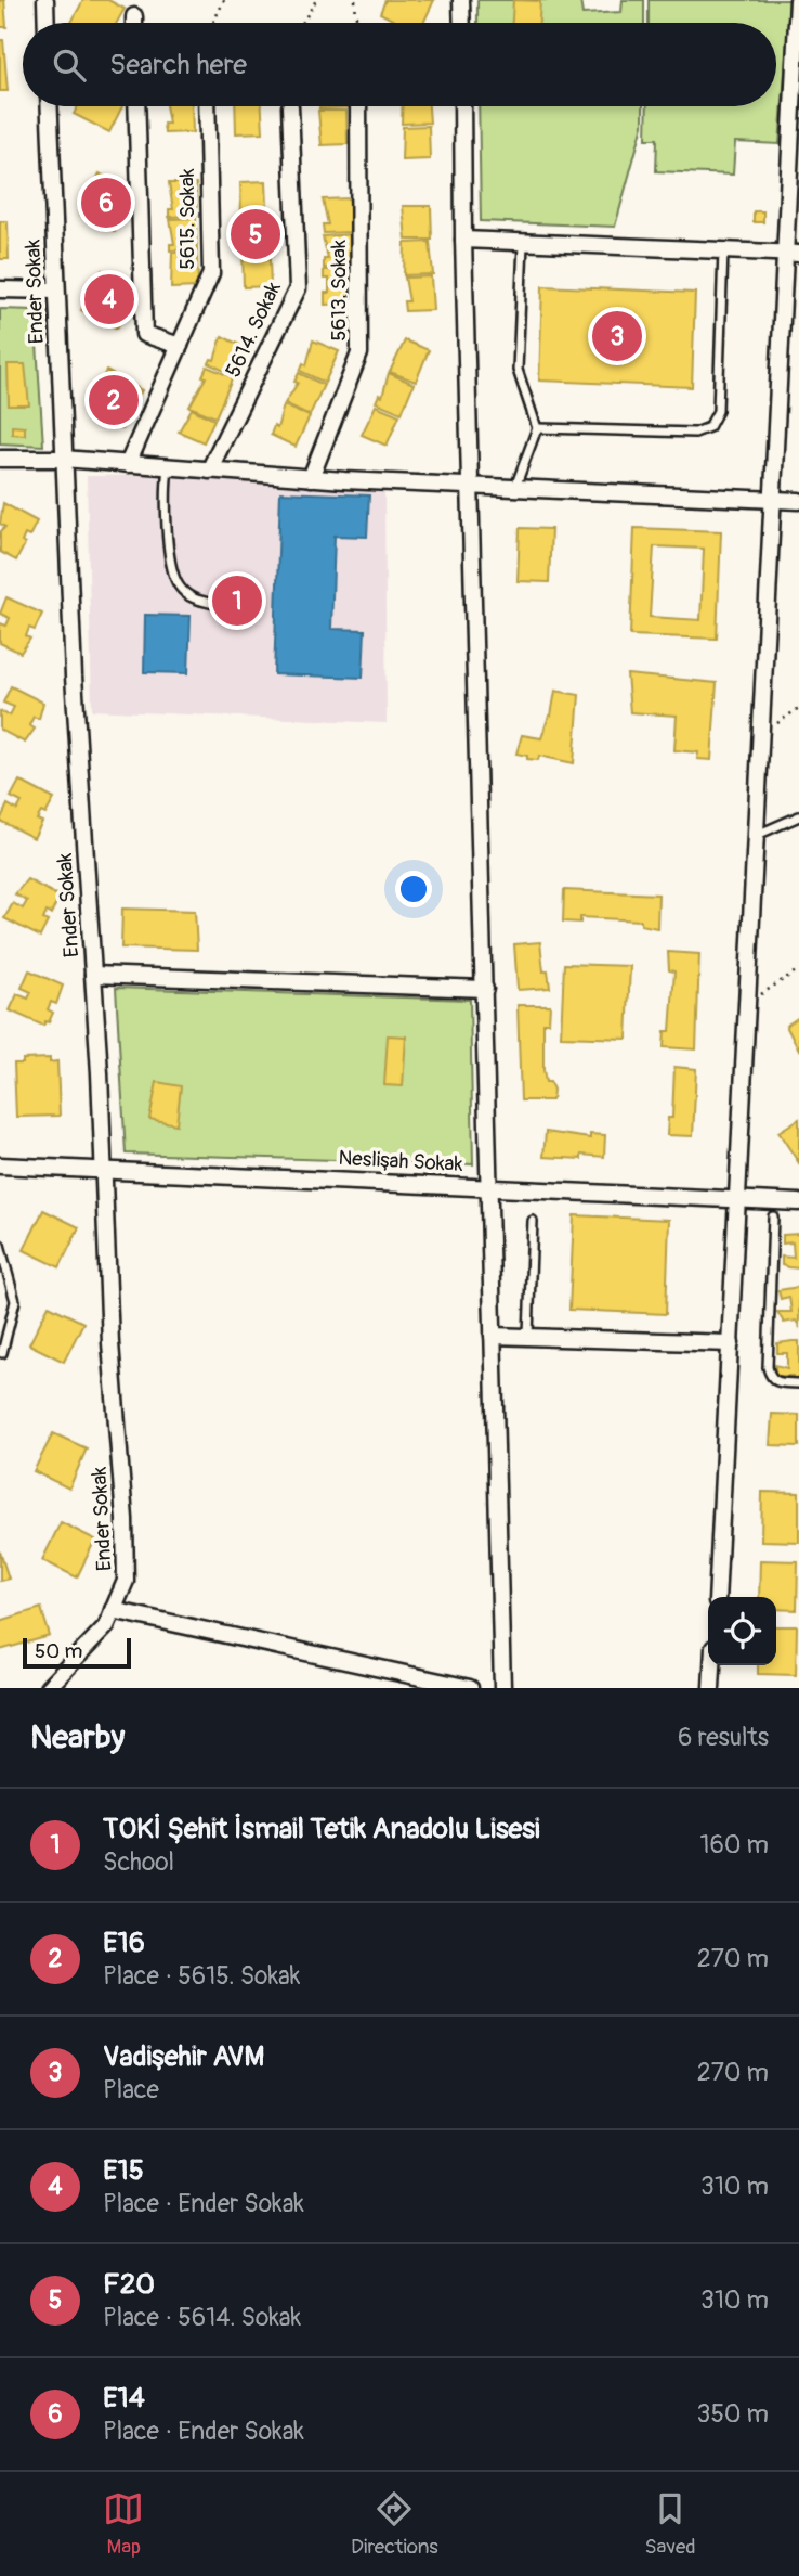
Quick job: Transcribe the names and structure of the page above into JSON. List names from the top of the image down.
{
  "streets": {
    "street": [
      "5615. Sokak",
      "5613. Sokak",
      "Ender Sokak",
      "5614. Sokak",
      "Neslişah Sokak"
    ]
  },
  "crossings": [
    ["Ender Sokak", "Neslişah Sokak"]
  ],
  "scale_bar": "50 m",
  "page": {
    "search": "Search here",
    "pins": [
      "6",
      "5",
      "4",
      "3",
      "2",
      "1"
    ],
    "scale": "50 m",
    "heading": ["Nearby", "6 results"],
    "list": [
      {
        "mark": "1",
        "name": "TOKİ Şehit İsmail Tetik Anadolu Lisesi",
        "note": "School",
        "value": "160 m"
      },
      {
        "mark": "2",
        "name": "E16",
        "note": "Place · 5615. Sokak",
        "value": "270 m"
      },
      {
        "mark": "3",
        "name": "Vadişehir AVM",
        "note": "Place",
        "value": "270 m"
      },
      {
        "mark": "4",
        "name": "E15",
        "note": "Place · Ender Sokak",
        "value": "310 m"
      },
      {
        "mark": "5",
        "name": "F20",
        "note": "Place · 5614. Sokak",
        "value": "310 m"
      },
      {
        "mark": "6",
        "name": "E14",
        "note": "Place · Ender Sokak",
        "value": "350 m"
      }
    ],
    "nav": ["Map", "Directions", "Saved"]
  }
}
